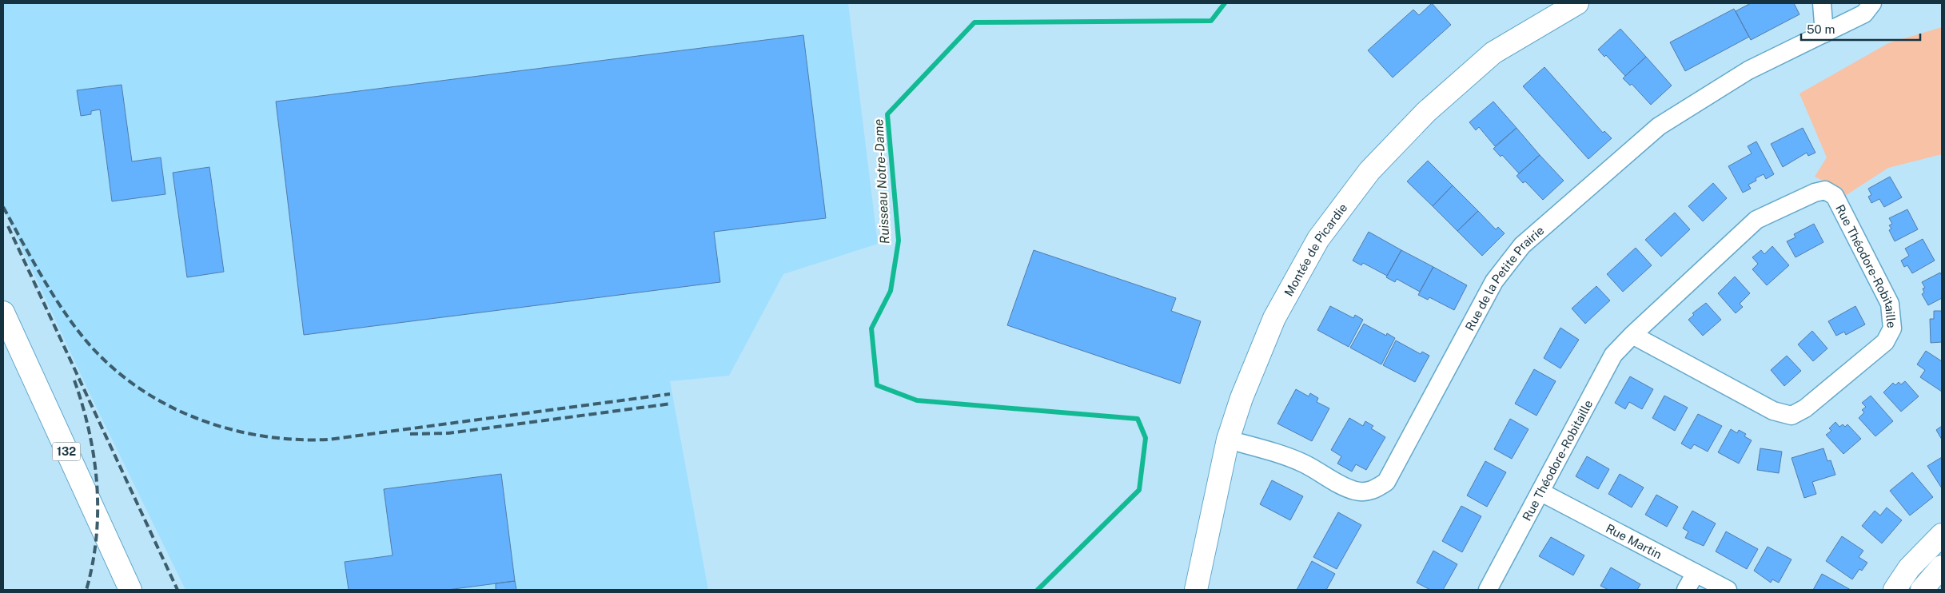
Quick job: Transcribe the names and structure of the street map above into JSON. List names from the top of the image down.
{
  "streets": {
    "street": [
      "Montée de Picardie",
      "Rue Théodore-Robitaille",
      "Rue de la Petite Prairie",
      "132",
      "Rue Martin"
    ]
  },
  "crossings": [
    ["Montée de Picardie", "Rue de la Petite Prairie"],
    ["Rue Théodore-Robitaille", "Rue Martin"]
  ],
  "water": ["Ruisseau Notre-Dame"],
  "scale_bar": "50 m"
}
